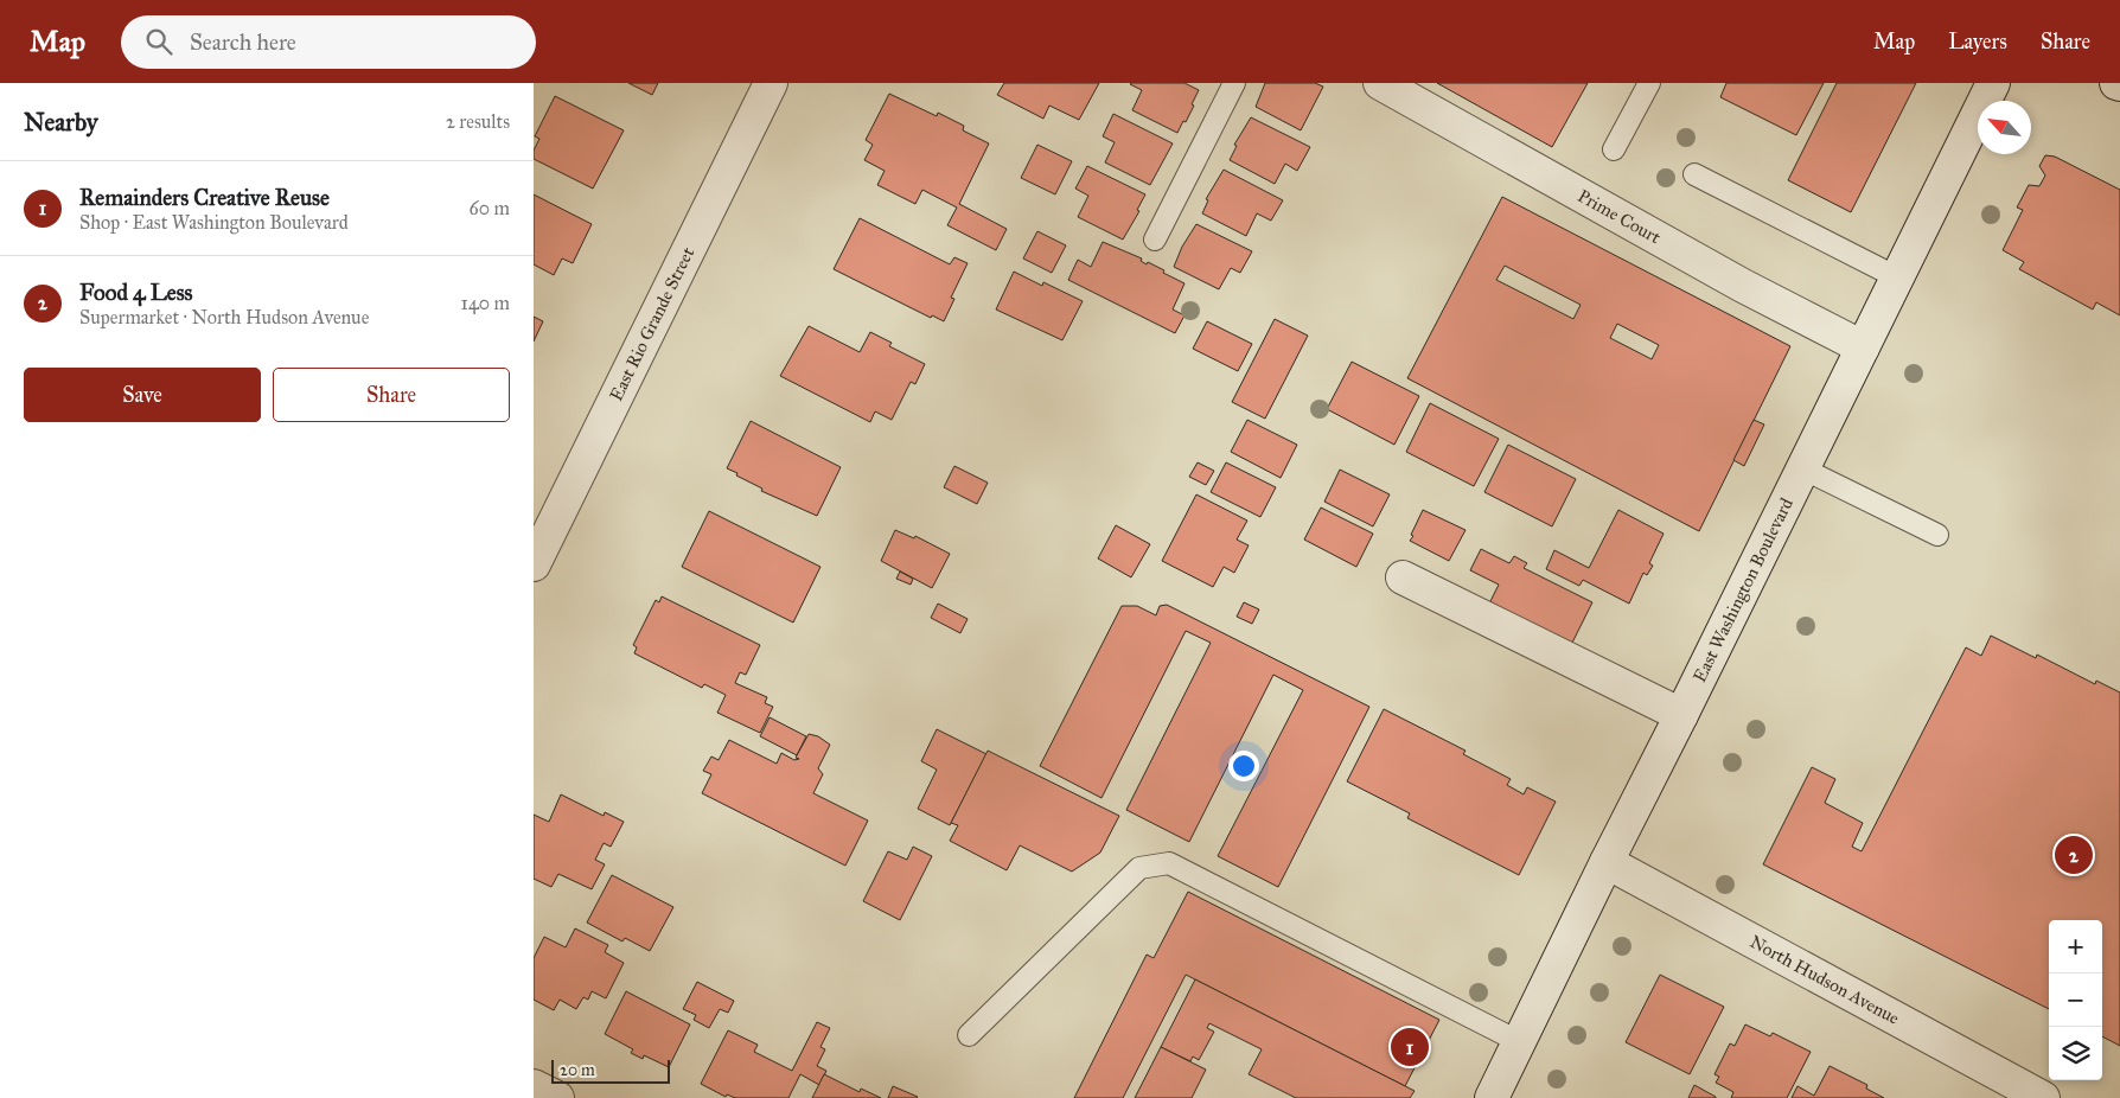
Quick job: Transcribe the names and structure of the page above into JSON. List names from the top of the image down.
{
  "streets": {
    "street": [
      "Prime Court",
      "East Rio Grande Street",
      "East Washington Boulevard",
      "North Hudson Avenue"
    ]
  },
  "crossings": [
    ["Prime Court", "East Washington Boulevard"],
    ["East Washington Boulevard", "North Hudson Avenue"]
  ],
  "scale_bar": "20 m",
  "north": "top left",
  "page": {
    "header": "Map",
    "search": "Search here",
    "nav": ["Map", "Layers", "Share"],
    "heading": ["Nearby", "2 results"],
    "list": [
      {
        "mark": "1",
        "name": "Remainders Creative Reuse",
        "note": "Shop · East Washington Boulevard",
        "value": "60 m"
      },
      {
        "mark": "2",
        "name": "Food 4 Less",
        "note": "Supermarket · North Hudson Avenue",
        "value": "140 m"
      }
    ],
    "buttons": ["Save", "Share"],
    "pins": ["2", "1"],
    "map_buttons": ["+", "−"],
    "scale": "20 m"
  }
}
